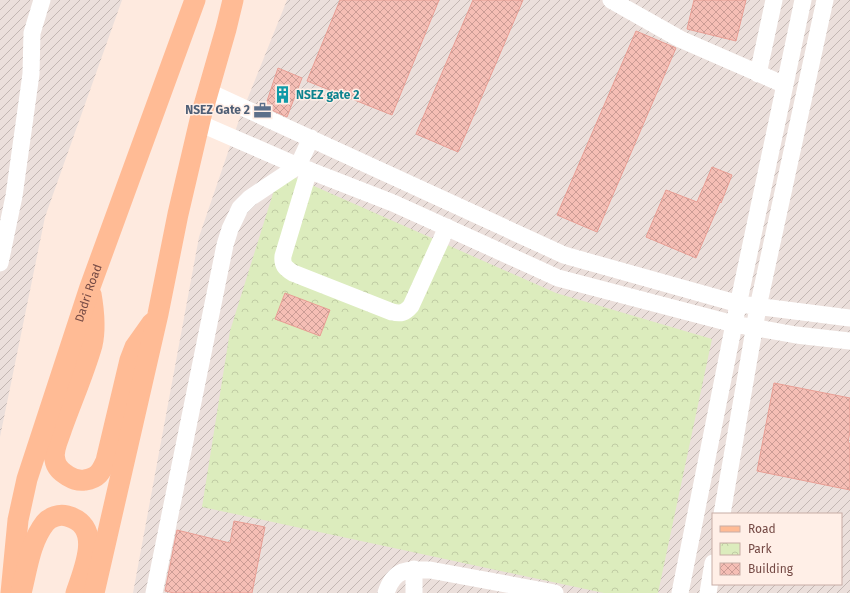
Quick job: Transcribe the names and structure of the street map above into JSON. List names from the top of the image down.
{
  "streets": {
    "main road": ["Dadri Road"]
  },
  "places": {
    "building": ["NSEZ gate 2"],
    "office": ["NSEZ Gate 2"]
  },
  "legend": ["Road", "Park", "Building"]
}
